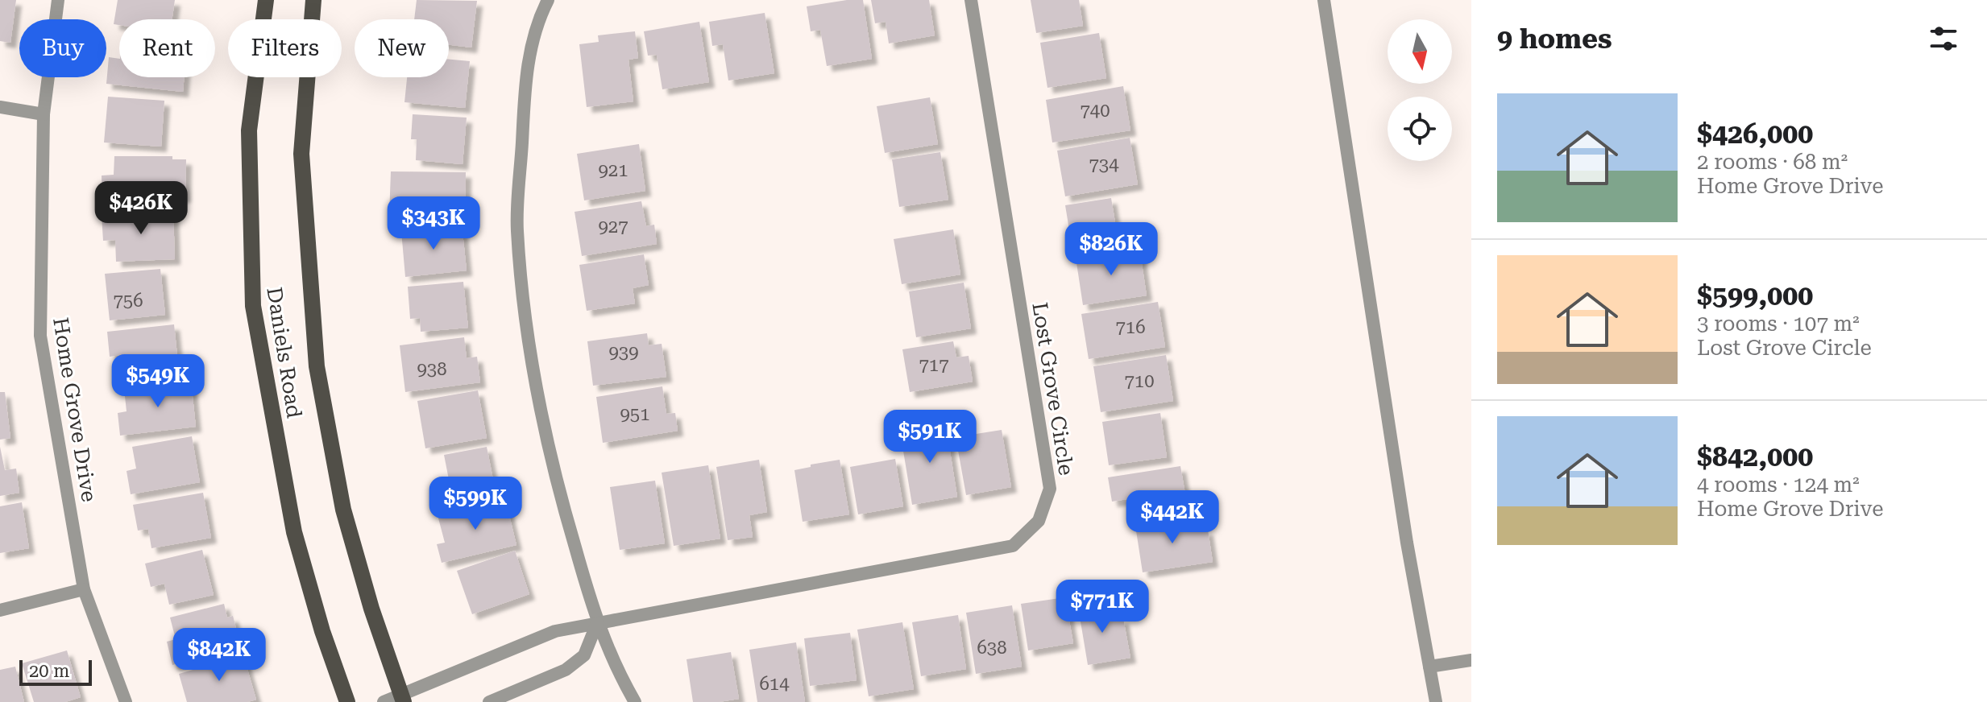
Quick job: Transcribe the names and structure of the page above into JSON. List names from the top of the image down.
{
  "streets": {
    "main road": ["Daniels Road"],
    "street": ["Lost Grove Circle", "Home Grove Drive"]
  },
  "crossings": [
    ["Daniels Road", "Lost Grove Circle"]
  ],
  "house_numbers": [
    "740",
    "734",
    "921",
    "927",
    "756",
    "716",
    "939",
    "717",
    "938",
    "710",
    "951",
    "638",
    "614"
  ],
  "scale_bar": "20 m",
  "north": "bottom",
  "page": {
    "heading": "9 homes",
    "chip": [
      "Buy",
      "Rent",
      "Filters",
      "New"
    ],
    "list": [
      {
        "name": "$426,000",
        "note": "2 rooms · 68 m² · Home Grove Drive"
      },
      {
        "name": "$599,000",
        "note": "3 rooms · 107 m² · Lost Grove Circle"
      },
      {
        "name": "$842,000",
        "note": "4 rooms · 124 m² · Home Grove Drive"
      }
    ],
    "price": [
      "$426K",
      "$343K",
      "$826K",
      "$549K",
      "$591K",
      "$599K",
      "$442K",
      "$771K",
      "$842K"
    ],
    "scale": "20 m"
  }
}
